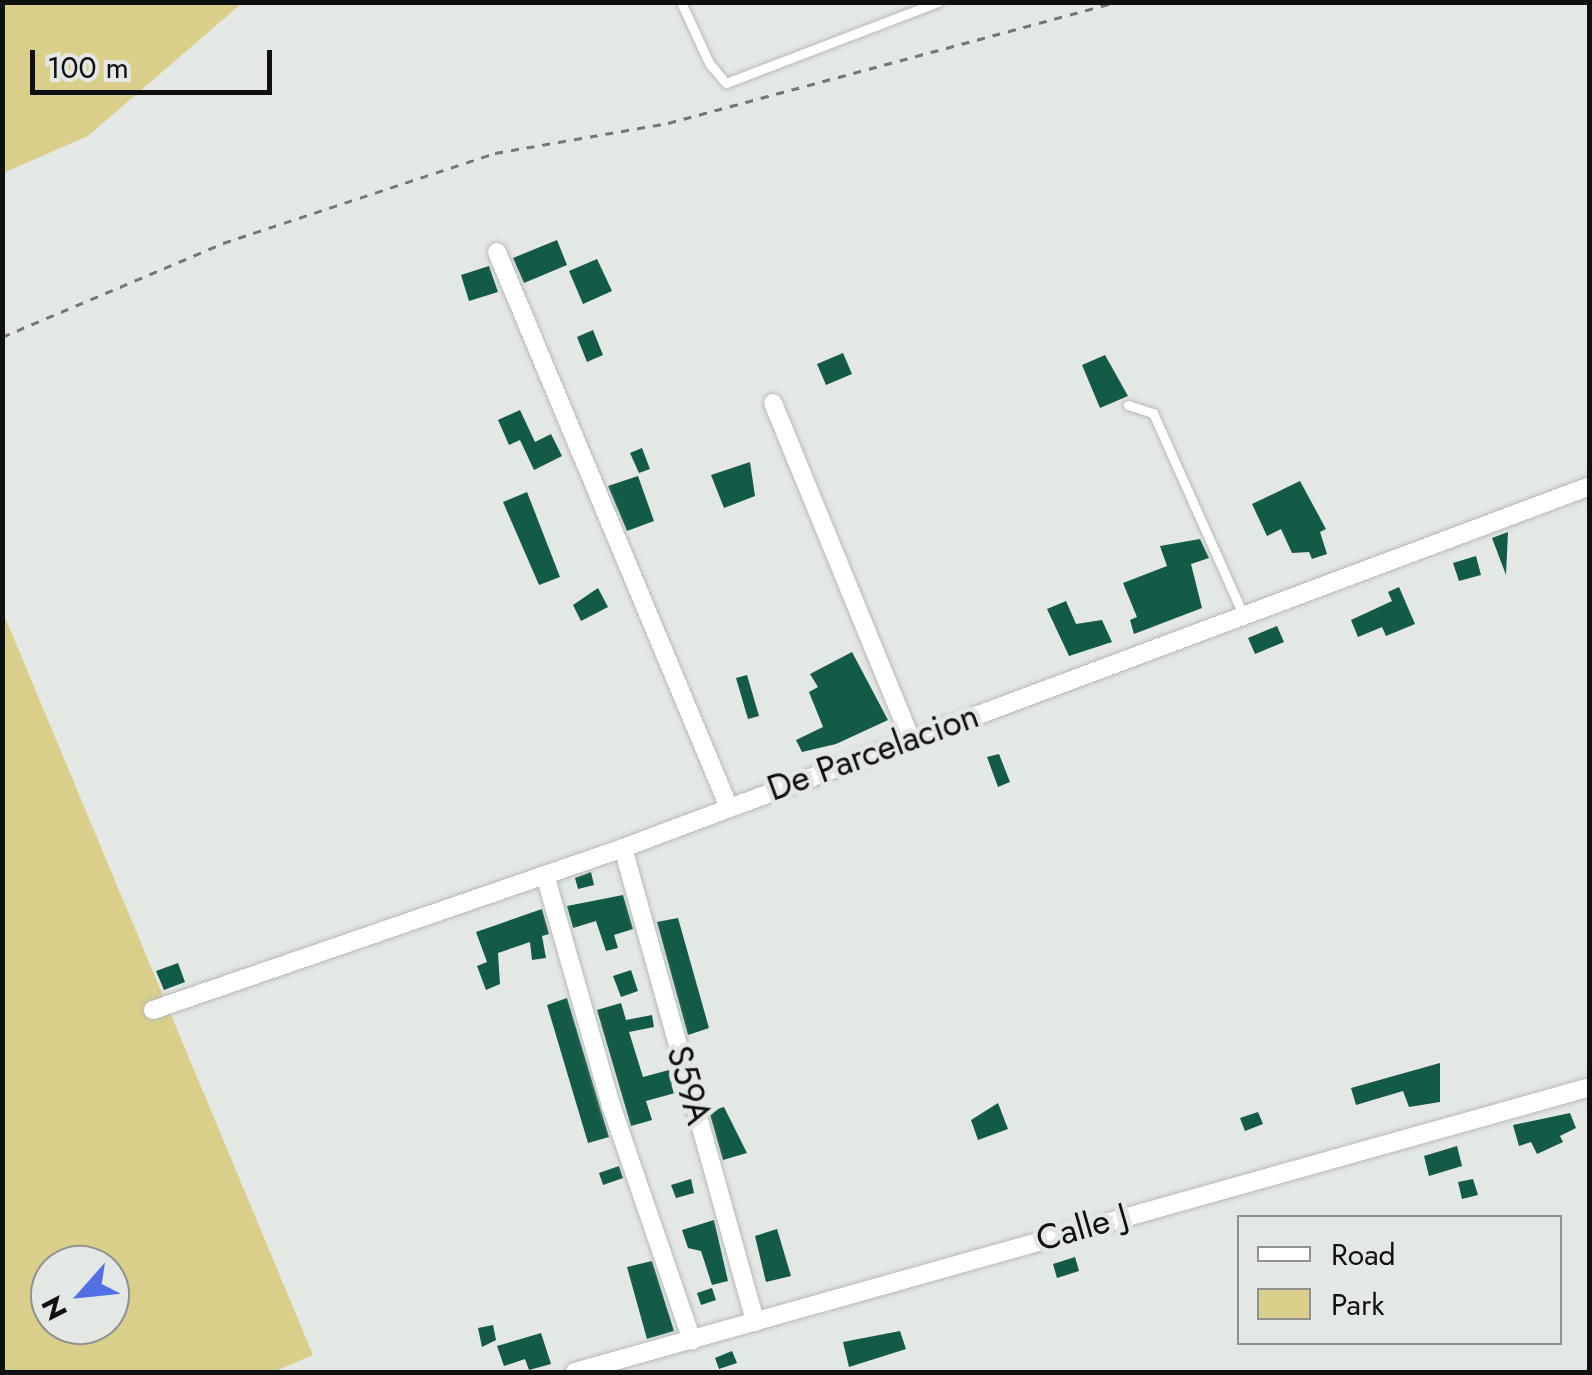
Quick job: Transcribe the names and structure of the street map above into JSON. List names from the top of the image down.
{
  "streets": {
    "street": ["De Parcelacion", "S59A", "Calle J"]
  },
  "crossings": [
    ["De Parcelacion", "S59A"],
    ["S59A", "Calle J"]
  ],
  "legend": ["Road", "Park"],
  "scale_bar": "100 m",
  "north": "bottom left"
}
